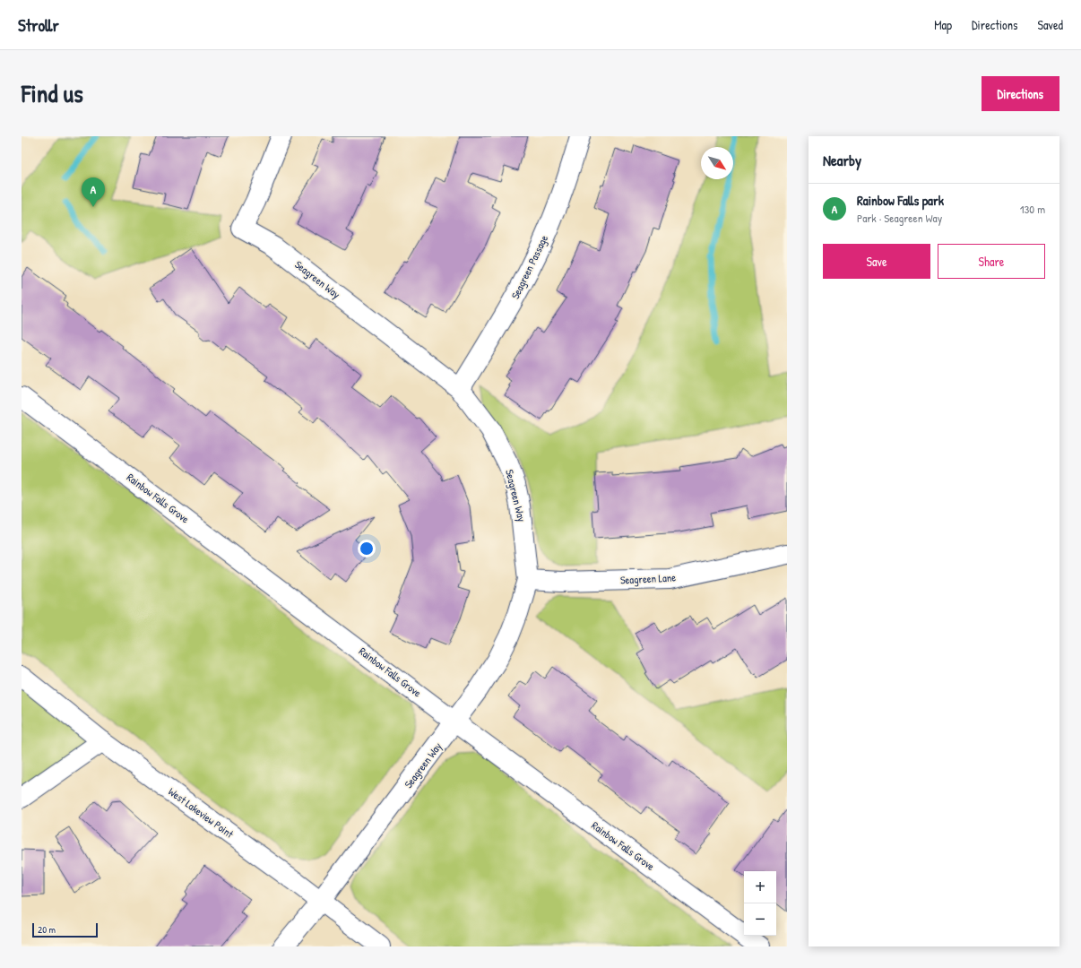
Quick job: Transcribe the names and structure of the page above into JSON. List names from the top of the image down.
{
  "streets": {
    "street": [
      "Seagreen Passage",
      "Seagreen Way",
      "Rainbow Falls Grove",
      "Seagreen Lane",
      "West Lakeview Point"
    ]
  },
  "crossings": [
    ["Seagreen Passage", "Seagreen Way"],
    ["Seagreen Way", "Rainbow Falls Grove"],
    ["Seagreen Way", "Seagreen Lane"],
    ["Seagreen Way", "West Lakeview Point"]
  ],
  "scale_bar": "20 m",
  "north": "bottom right",
  "page": {
    "header": "Strollr",
    "nav": ["Map", "Directions", "Saved"],
    "title": "Find us",
    "buttons": [
      "Directions",
      ["Save", "Share"]
    ],
    "heading": "Nearby",
    "pins": "A",
    "list": [
      {
        "mark": "A",
        "name": "Rainbow Falls park",
        "note": "Park · Seagreen Way",
        "value": "130 m"
      }
    ],
    "map_buttons": ["+", "−"],
    "scale": "20 m"
  }
}
